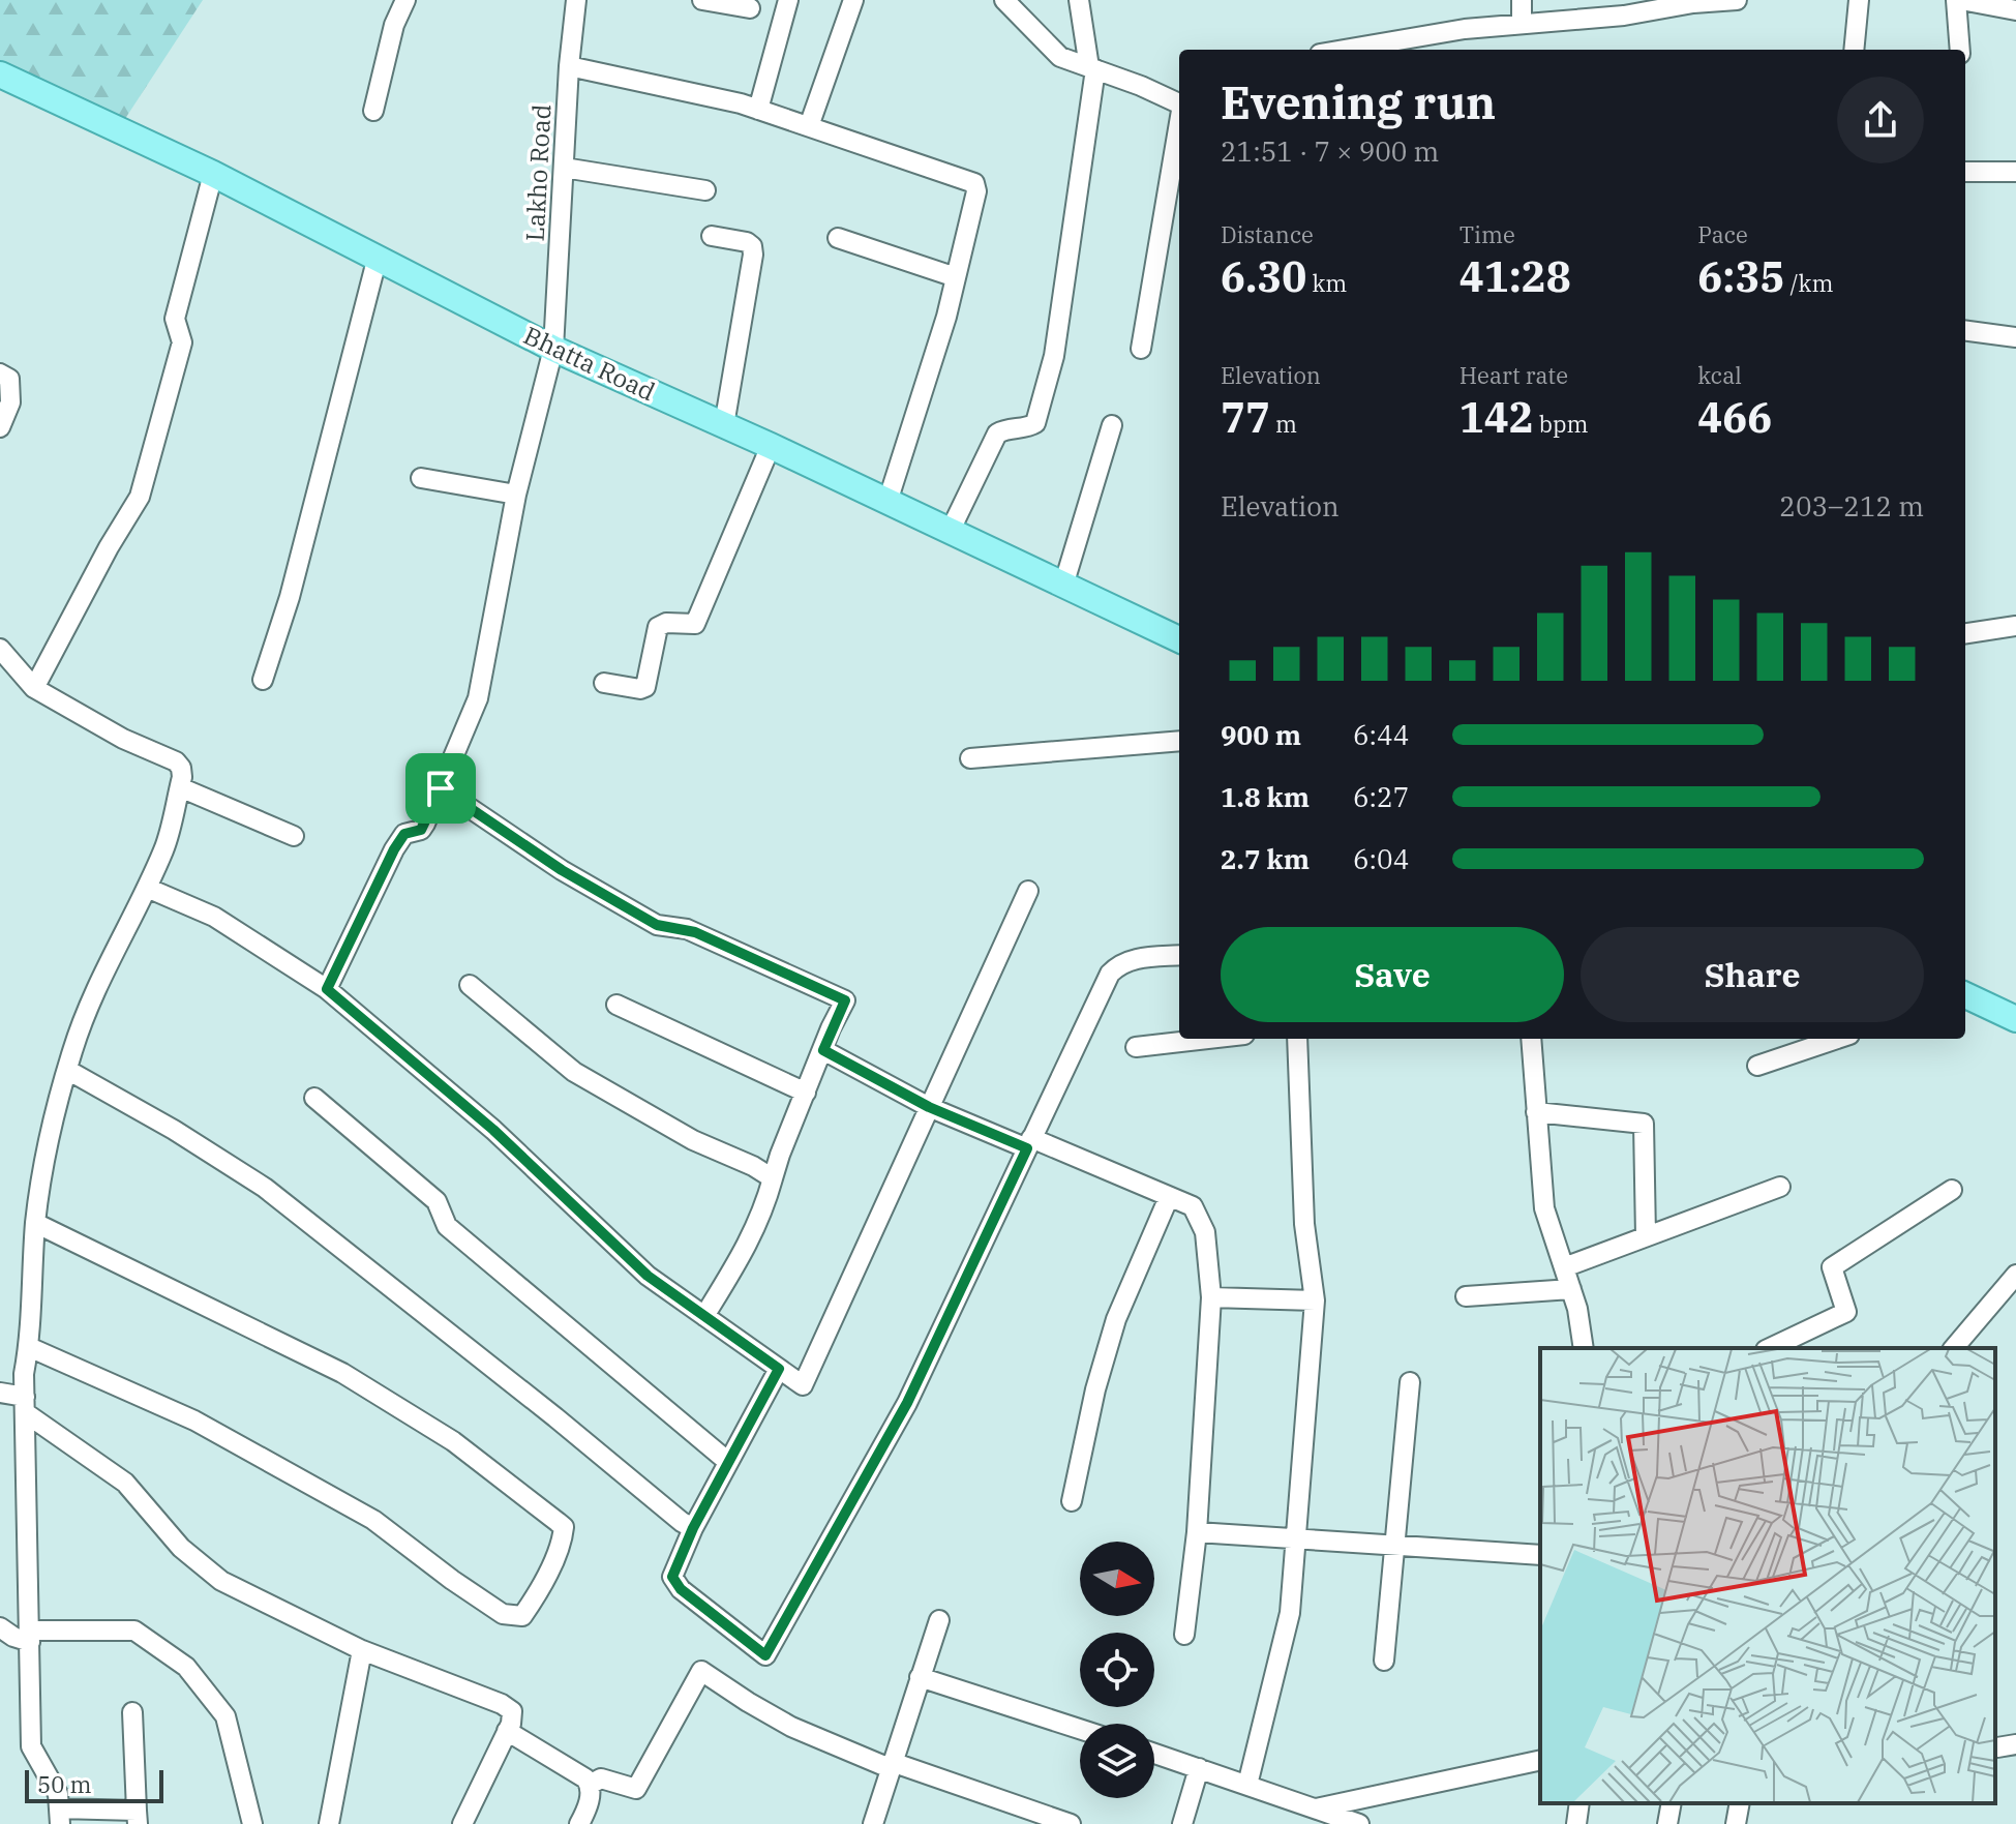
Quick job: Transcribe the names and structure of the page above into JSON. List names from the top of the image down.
{
  "streets": {
    "main road": ["Bhatta Road"],
    "street": ["Lakho Road"]
  },
  "crossings": [
    ["Lakho Road", "Bhatta Road"]
  ],
  "scale_bar": "50 m",
  "north": "right",
  "page": {
    "heading": ["Evening run", "21:51 · 7 × 900 m"],
    "stats": [
      ["Distance", "6.30 km"],
      ["Time", "41:28"],
      ["Pace", "6:35 /km"],
      ["Elevation", "77 m"],
      ["Heart rate", "142 bpm"],
      ["kcal", "466"]
    ],
    "chart": ["Elevation", "203–212 m"],
    "list": [
      {
        "name": "900 m",
        "note": "6:44"
      },
      {
        "name": "1.8 km",
        "note": "6:27"
      },
      {
        "name": "2.7 km",
        "note": "6:04"
      }
    ],
    "buttons": ["Save", "Share"],
    "scale": "50 m"
  }
}
